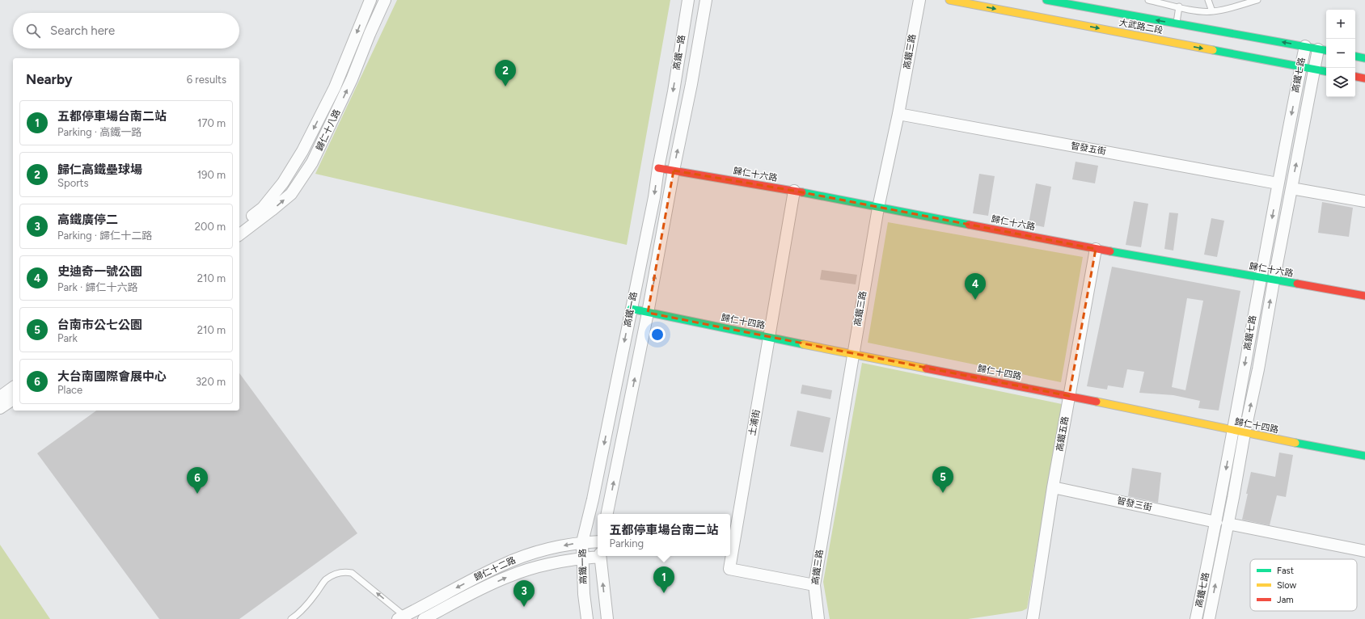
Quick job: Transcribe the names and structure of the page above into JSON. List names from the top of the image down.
{
  "streets": {
    "street": [
      "大武路二段",
      "高鐵三路",
      "高鐵一路",
      "高鐵七路",
      "歸仁十八路",
      "智發五街",
      "歸仁十六路",
      "歸仁十四路",
      "土浦街",
      "高鐵五路",
      "智發三街",
      "歸仁十二路"
    ]
  },
  "crossings": [
    ["大武路二段", "高鐵七路"],
    ["高鐵三路", "智發五街"],
    ["高鐵三路", "歸仁十六路"],
    ["高鐵三路", "歸仁十四路"],
    ["高鐵三路", "土浦街"],
    ["高鐵一路", "歸仁十六路"],
    ["高鐵一路", "歸仁十四路"],
    ["高鐵一路", "歸仁十二路"],
    ["高鐵七路", "智發五街"],
    ["高鐵七路", "歸仁十六路"],
    ["高鐵七路", "歸仁十四路"],
    ["高鐵七路", "智發三街"],
    ["歸仁十六路", "土浦街"],
    ["歸仁十六路", "高鐵五路"],
    ["歸仁十四路", "土浦街"],
    ["歸仁十四路", "高鐵五路"],
    ["高鐵五路", "智發三街"]
  ],
  "legend": ["Fast", "Slow", "Jam"],
  "page": {
    "map_buttons": ["+", "−"],
    "search": "Search here",
    "heading": ["Nearby", "6 results"],
    "pins": [
      "2",
      "4",
      "5",
      "6",
      "1",
      "3"
    ],
    "list": [
      {
        "mark": "1",
        "name": "五都停車場台南二站",
        "note": "Parking · 高鐵一路",
        "value": "170 m"
      },
      {
        "mark": "2",
        "name": "歸仁高鐵壘球場",
        "note": "Sports",
        "value": "190 m"
      },
      {
        "mark": "3",
        "name": "高鐵廣停二",
        "note": "Parking · 歸仁十二路",
        "value": "200 m"
      },
      {
        "mark": "4",
        "name": "史迪奇一號公園",
        "note": "Park · 歸仁十六路",
        "value": "210 m"
      },
      {
        "mark": "5",
        "name": "台南市公七公園",
        "note": "Park",
        "value": "210 m"
      },
      {
        "mark": "6",
        "name": "大台南國際會展中心",
        "note": "Place",
        "value": "320 m"
      }
    ],
    "popup": ["五都停車場台南二站", "Parking"]
  }
}
